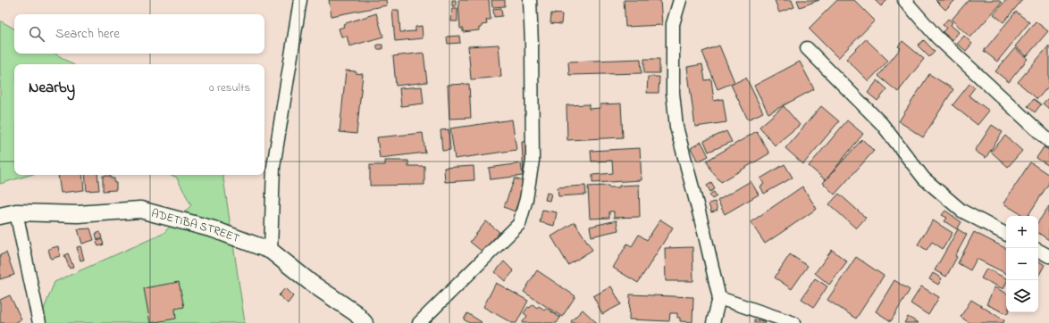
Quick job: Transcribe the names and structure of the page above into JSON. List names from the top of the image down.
{
  "streets": {
    "street": ["ADETIBA STREET"]
  },
  "page": {
    "search": "Search here",
    "heading": ["Nearby", "0 results"],
    "map_buttons": ["+", "−"]
  }
}
